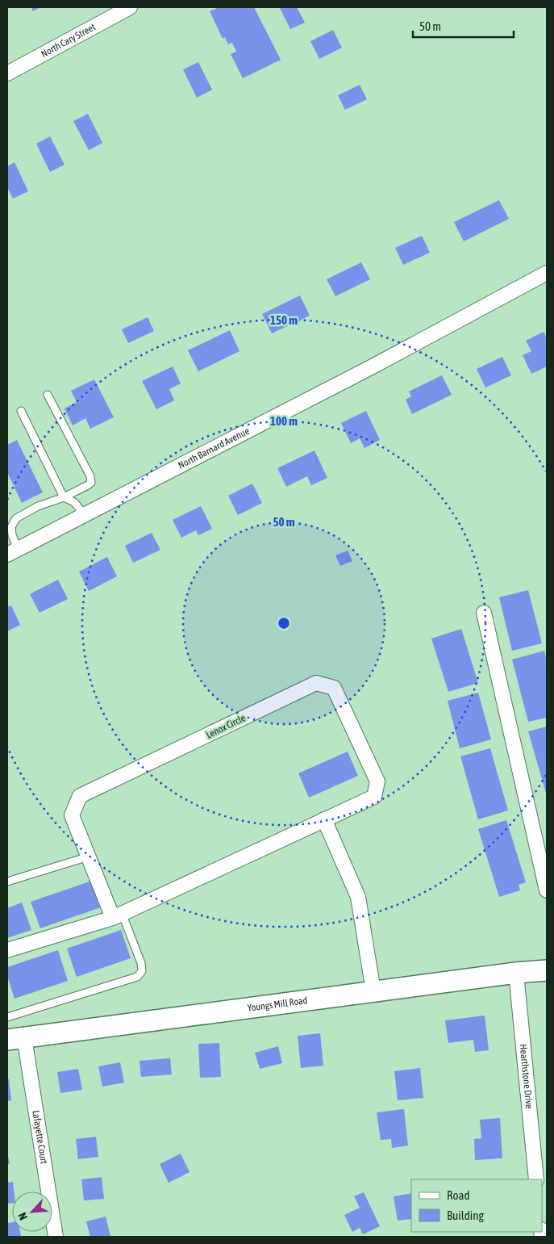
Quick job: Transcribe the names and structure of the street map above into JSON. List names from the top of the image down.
{
  "streets": {
    "street": [
      "North Cary Street",
      "North Barnard Avenue",
      "Lenox Circle",
      "Youngs Mill Road",
      "Hearthstone Drive",
      "Lafayette Court"
    ]
  },
  "crossings": [
    ["Youngs Mill Road", "Hearthstone Drive"],
    ["Youngs Mill Road", "Lafayette Court"]
  ],
  "legend": ["Road", "Building"],
  "scale_bar": "50 m",
  "north": "bottom left",
  "rings": ["150 m", "100 m", "50 m"]
}
